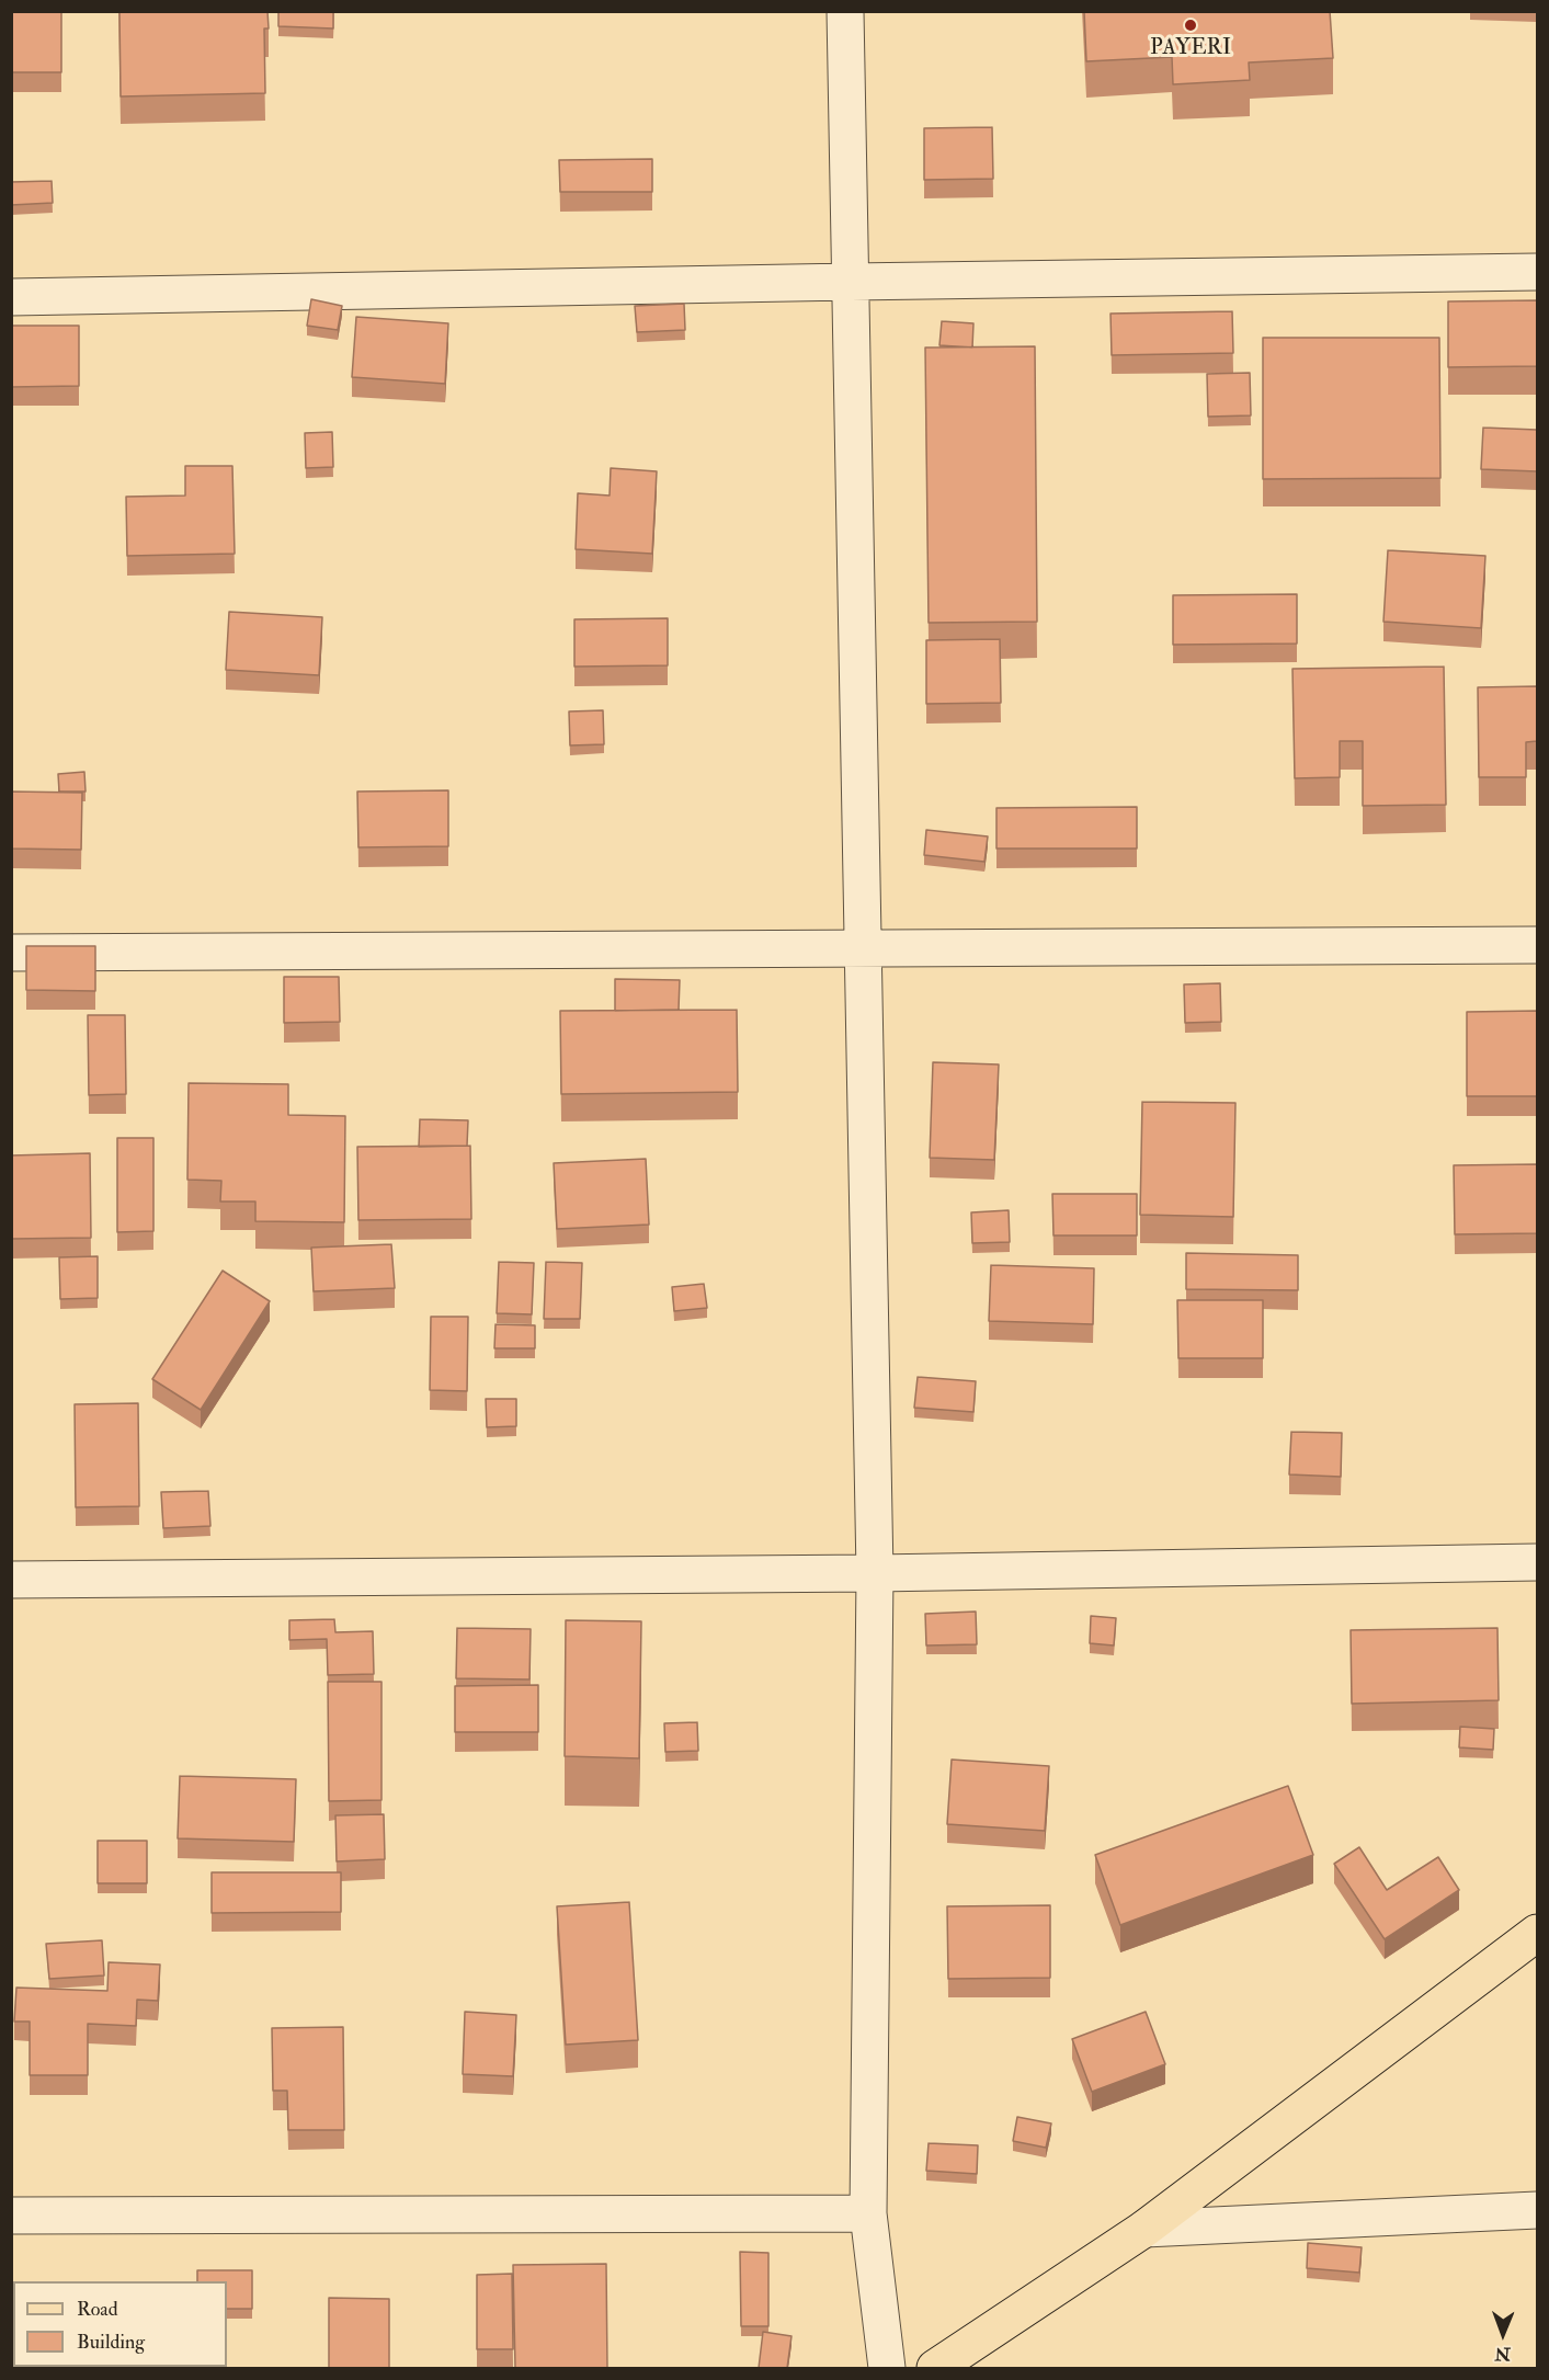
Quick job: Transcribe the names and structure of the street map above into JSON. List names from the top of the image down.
{
  "places": ["PAYERI"],
  "legend": ["Road", "Building"],
  "north": "bottom"
}
